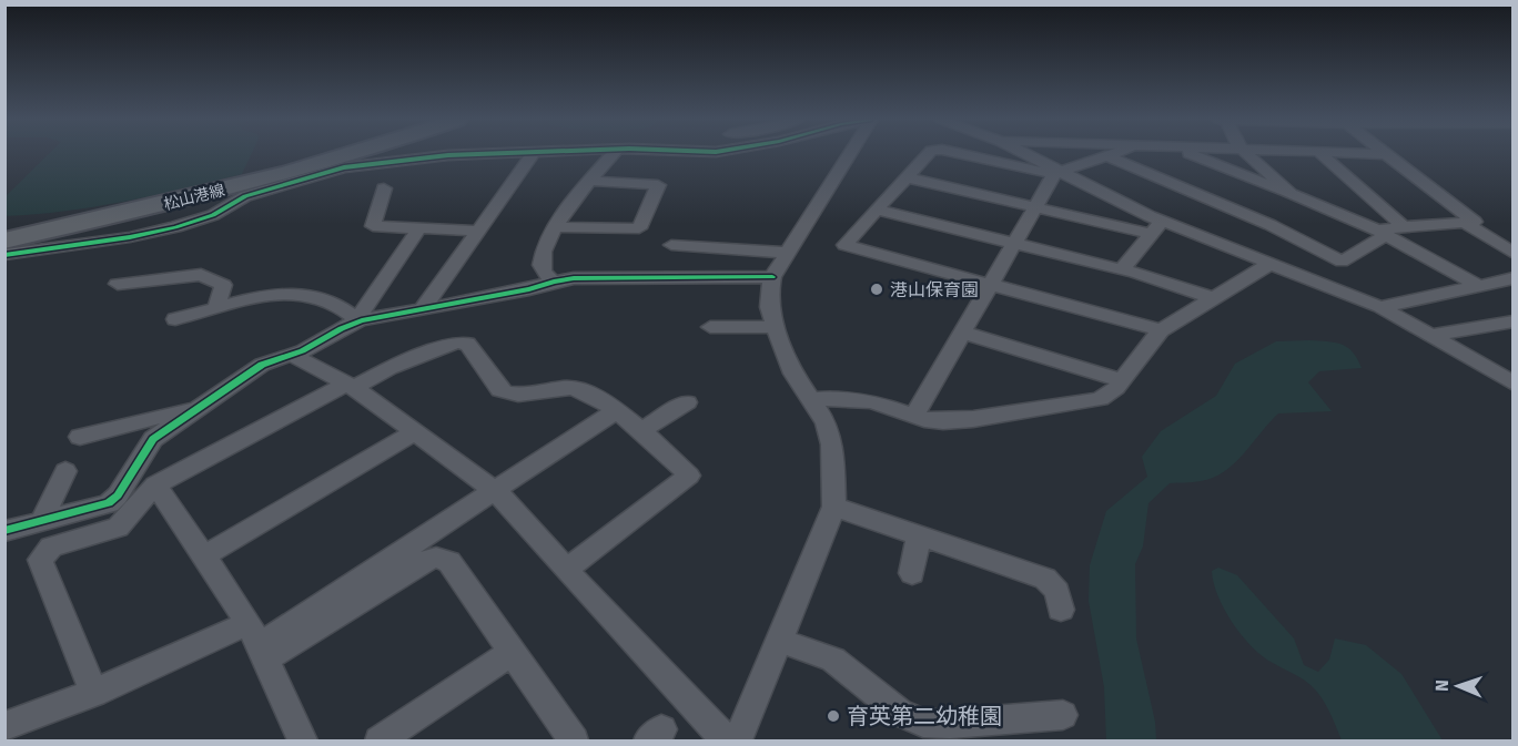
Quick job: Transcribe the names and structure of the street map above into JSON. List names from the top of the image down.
{
  "streets": {
    "main road": ["松山港線"]
  },
  "places": ["港山保育園", "育英第二幼稚園"],
  "north": "left"
}
